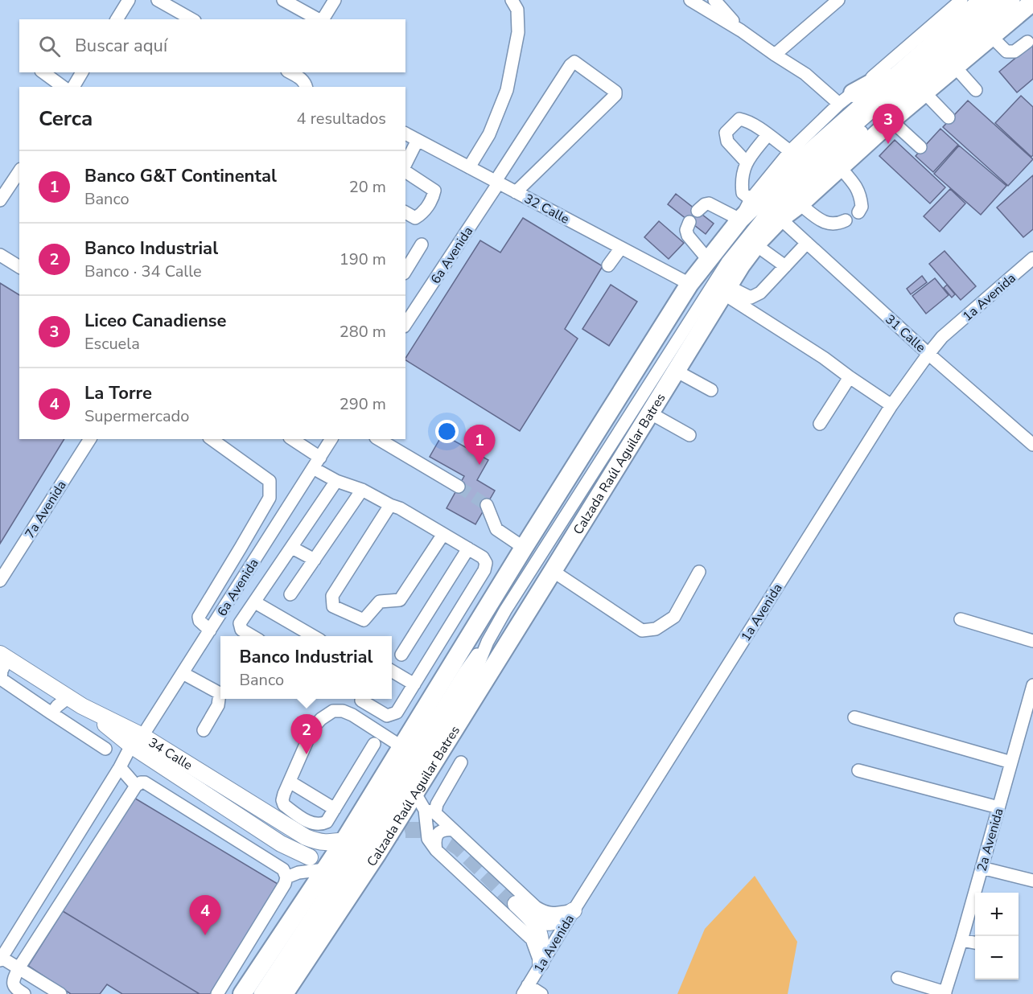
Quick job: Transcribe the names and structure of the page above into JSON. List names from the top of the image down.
{
  "streets": {
    "highway": ["Calzada Raúl Aguilar Batres"],
    "main road": ["34 Calle"],
    "street": [
      "32 Calle",
      "6a Avenida",
      "1a Avenida",
      "31 Calle",
      "7a Avenida",
      "2a Avenida"
    ]
  },
  "crossings": [
    ["32 Calle", "6a Avenida"],
    ["6a Avenida", "34 Calle"],
    ["1a Avenida", "31 Calle"],
    ["31 Calle", "Calzada Raúl Aguilar Batres"]
  ],
  "page": {
    "search": "Buscar aquí",
    "heading": ["Cerca", "4 resultados"],
    "pins": [
      "3",
      "1",
      "2",
      "4"
    ],
    "list": [
      {
        "mark": "1",
        "name": "Banco G&T Continental",
        "note": "Banco",
        "value": "20 m"
      },
      {
        "mark": "2",
        "name": "Banco Industrial",
        "note": "Banco · 34 Calle",
        "value": "190 m"
      },
      {
        "mark": "3",
        "name": "Liceo Canadiense",
        "note": "Escuela",
        "value": "280 m"
      },
      {
        "mark": "4",
        "name": "La Torre",
        "note": "Supermercado",
        "value": "290 m"
      }
    ],
    "popup": ["Banco Industrial", "Banco"],
    "map_buttons": ["+", "−"]
  }
}
